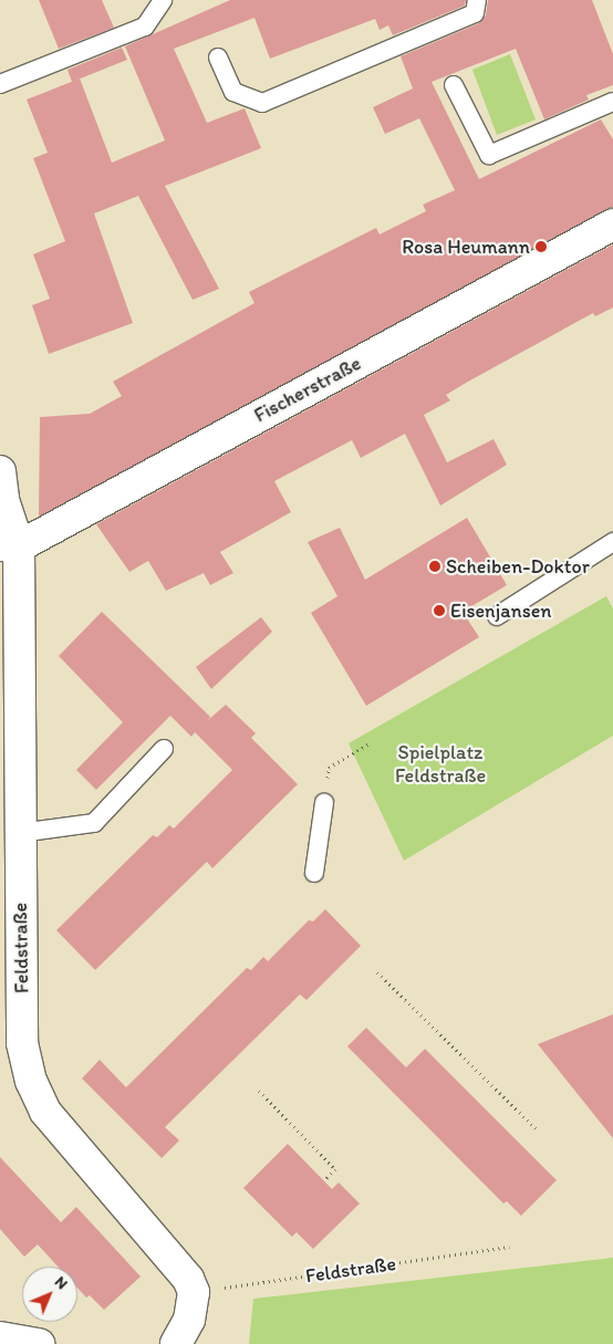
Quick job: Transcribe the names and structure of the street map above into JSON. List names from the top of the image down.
{
  "streets": {
    "street": ["Fischerstraße", "Feldstraße"]
  },
  "crossings": [
    ["Fischerstraße", "Feldstraße"]
  ],
  "parks": ["Spielplatz Feldstraße"],
  "places": ["Rosa Heumann", "Scheiben-Doktor", "Eisenjansen"],
  "north": "top right"
}
